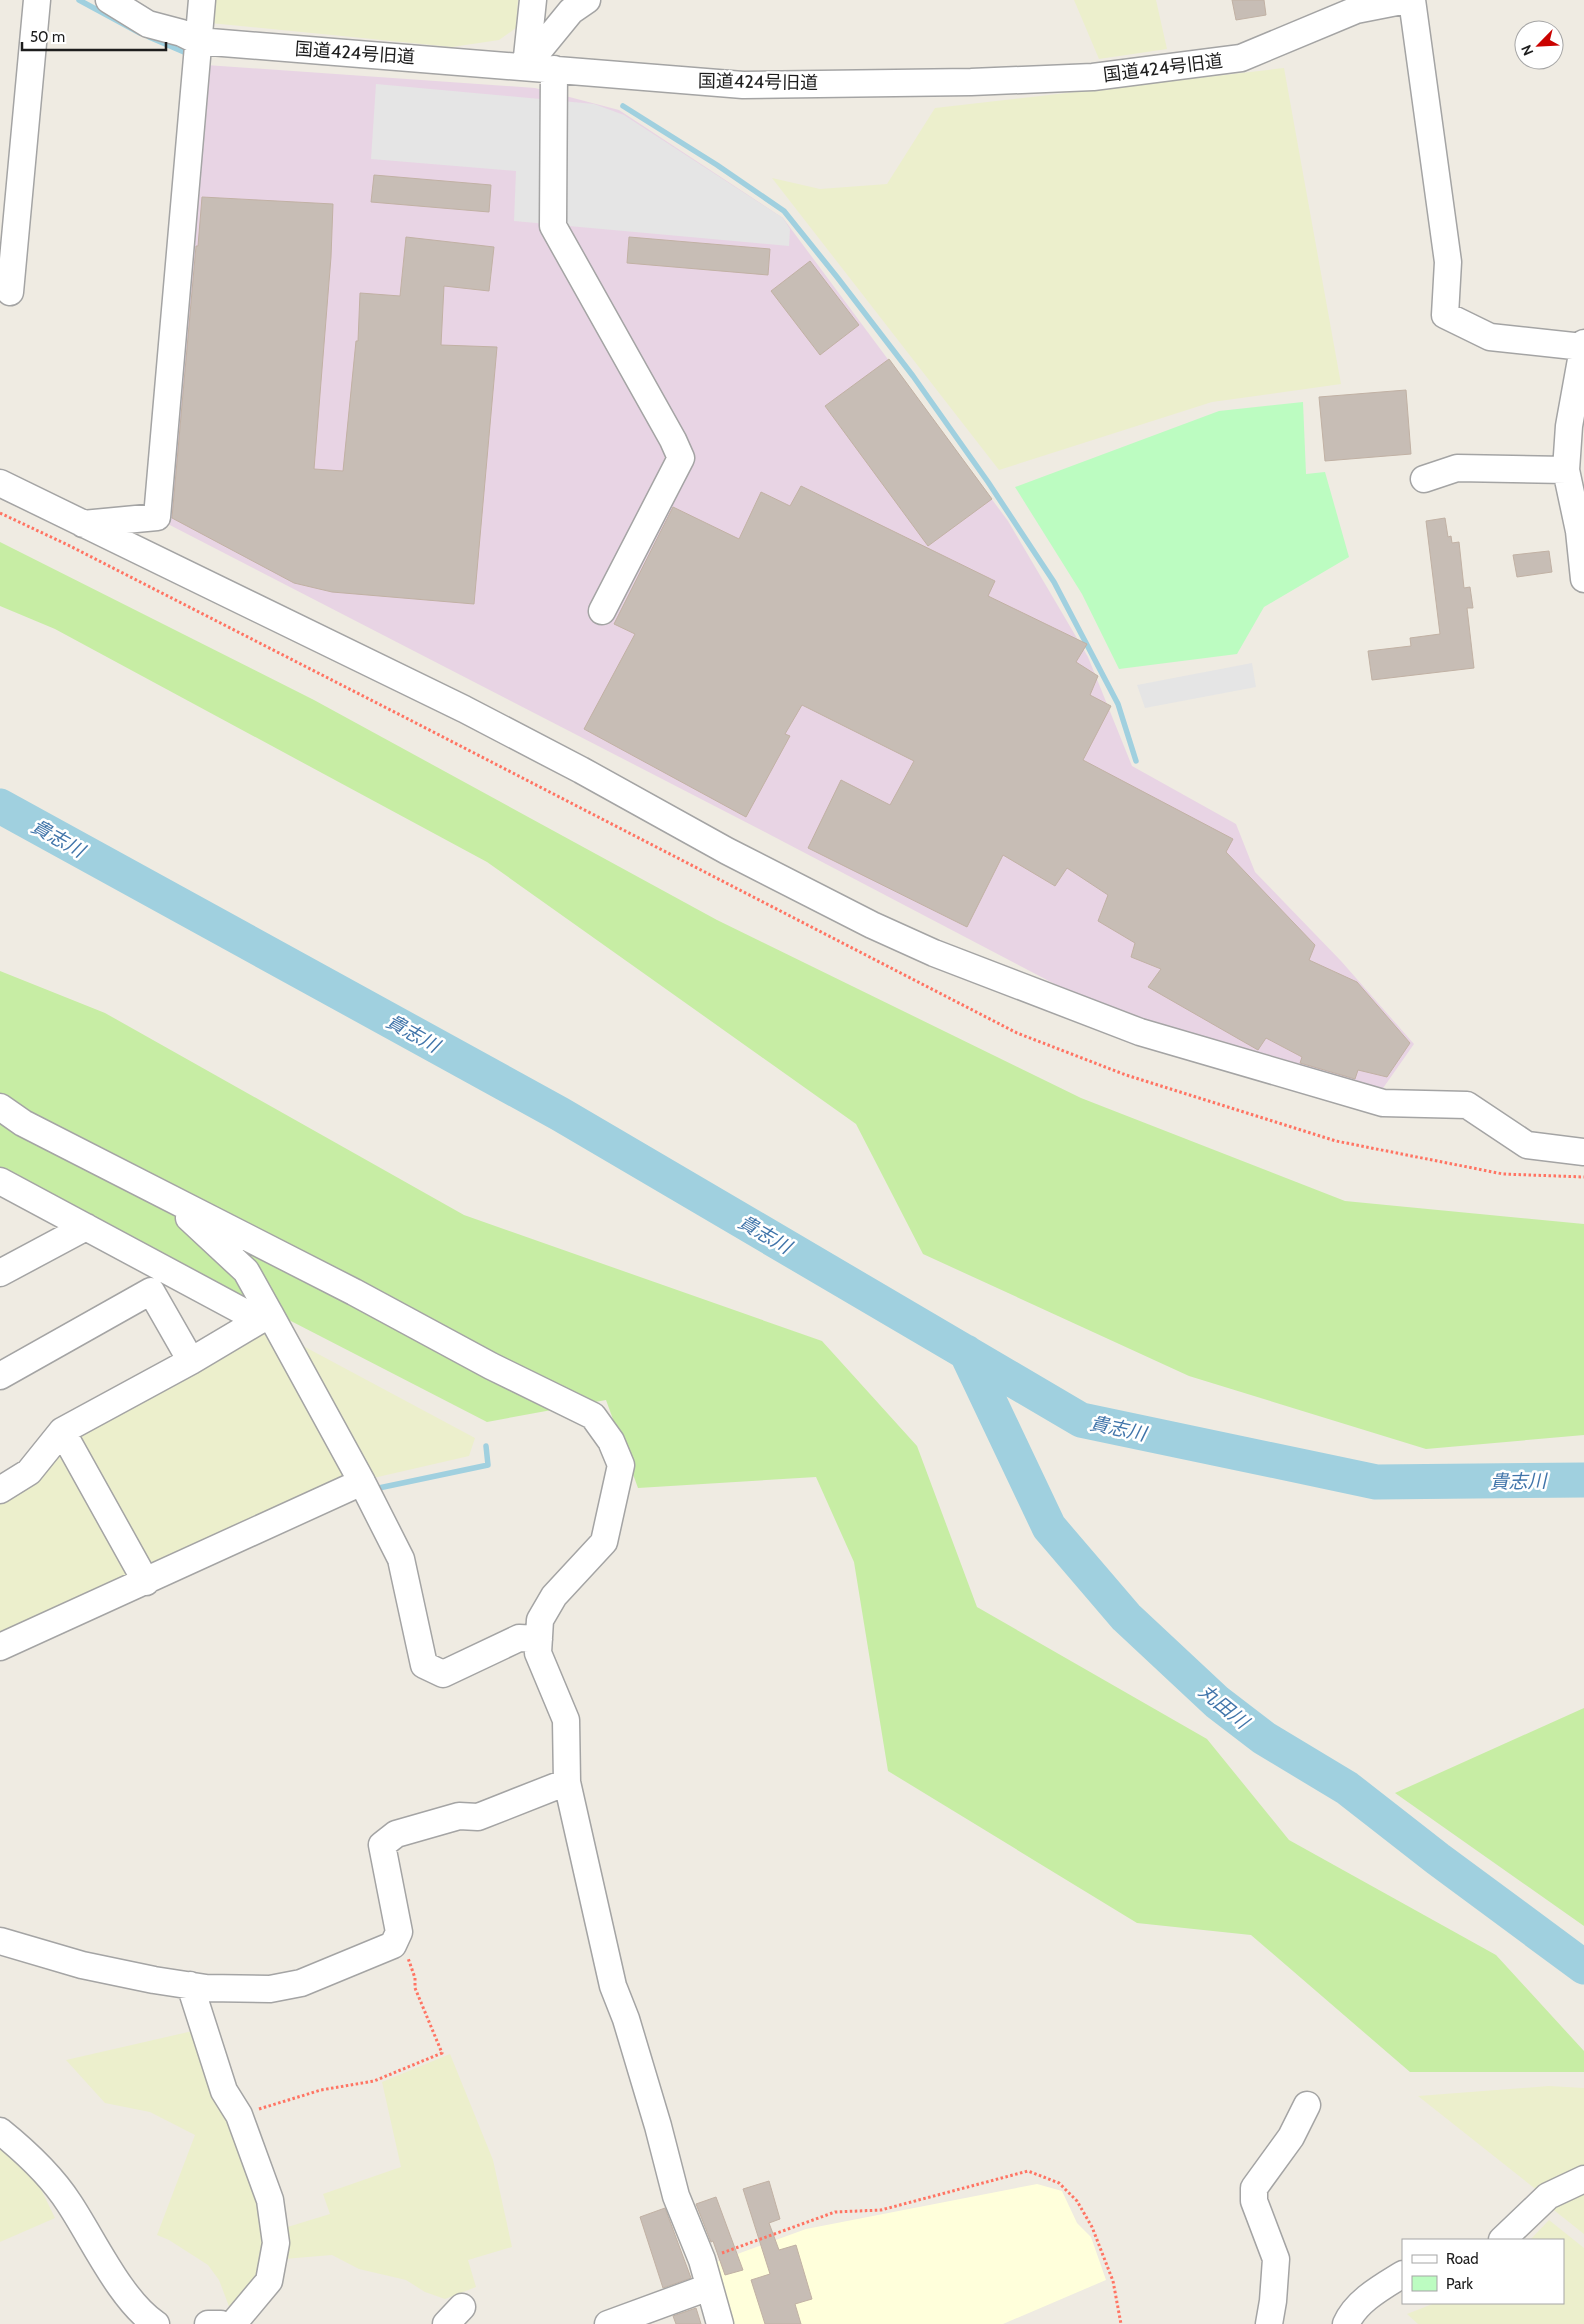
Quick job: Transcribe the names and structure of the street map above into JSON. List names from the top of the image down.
{
  "streets": {
    "street": ["国道424号旧道"]
  },
  "water": ["貴志川", "丸田川"],
  "legend": ["Road", "Park"],
  "scale_bar": "50 m",
  "north": "bottom left"
}
